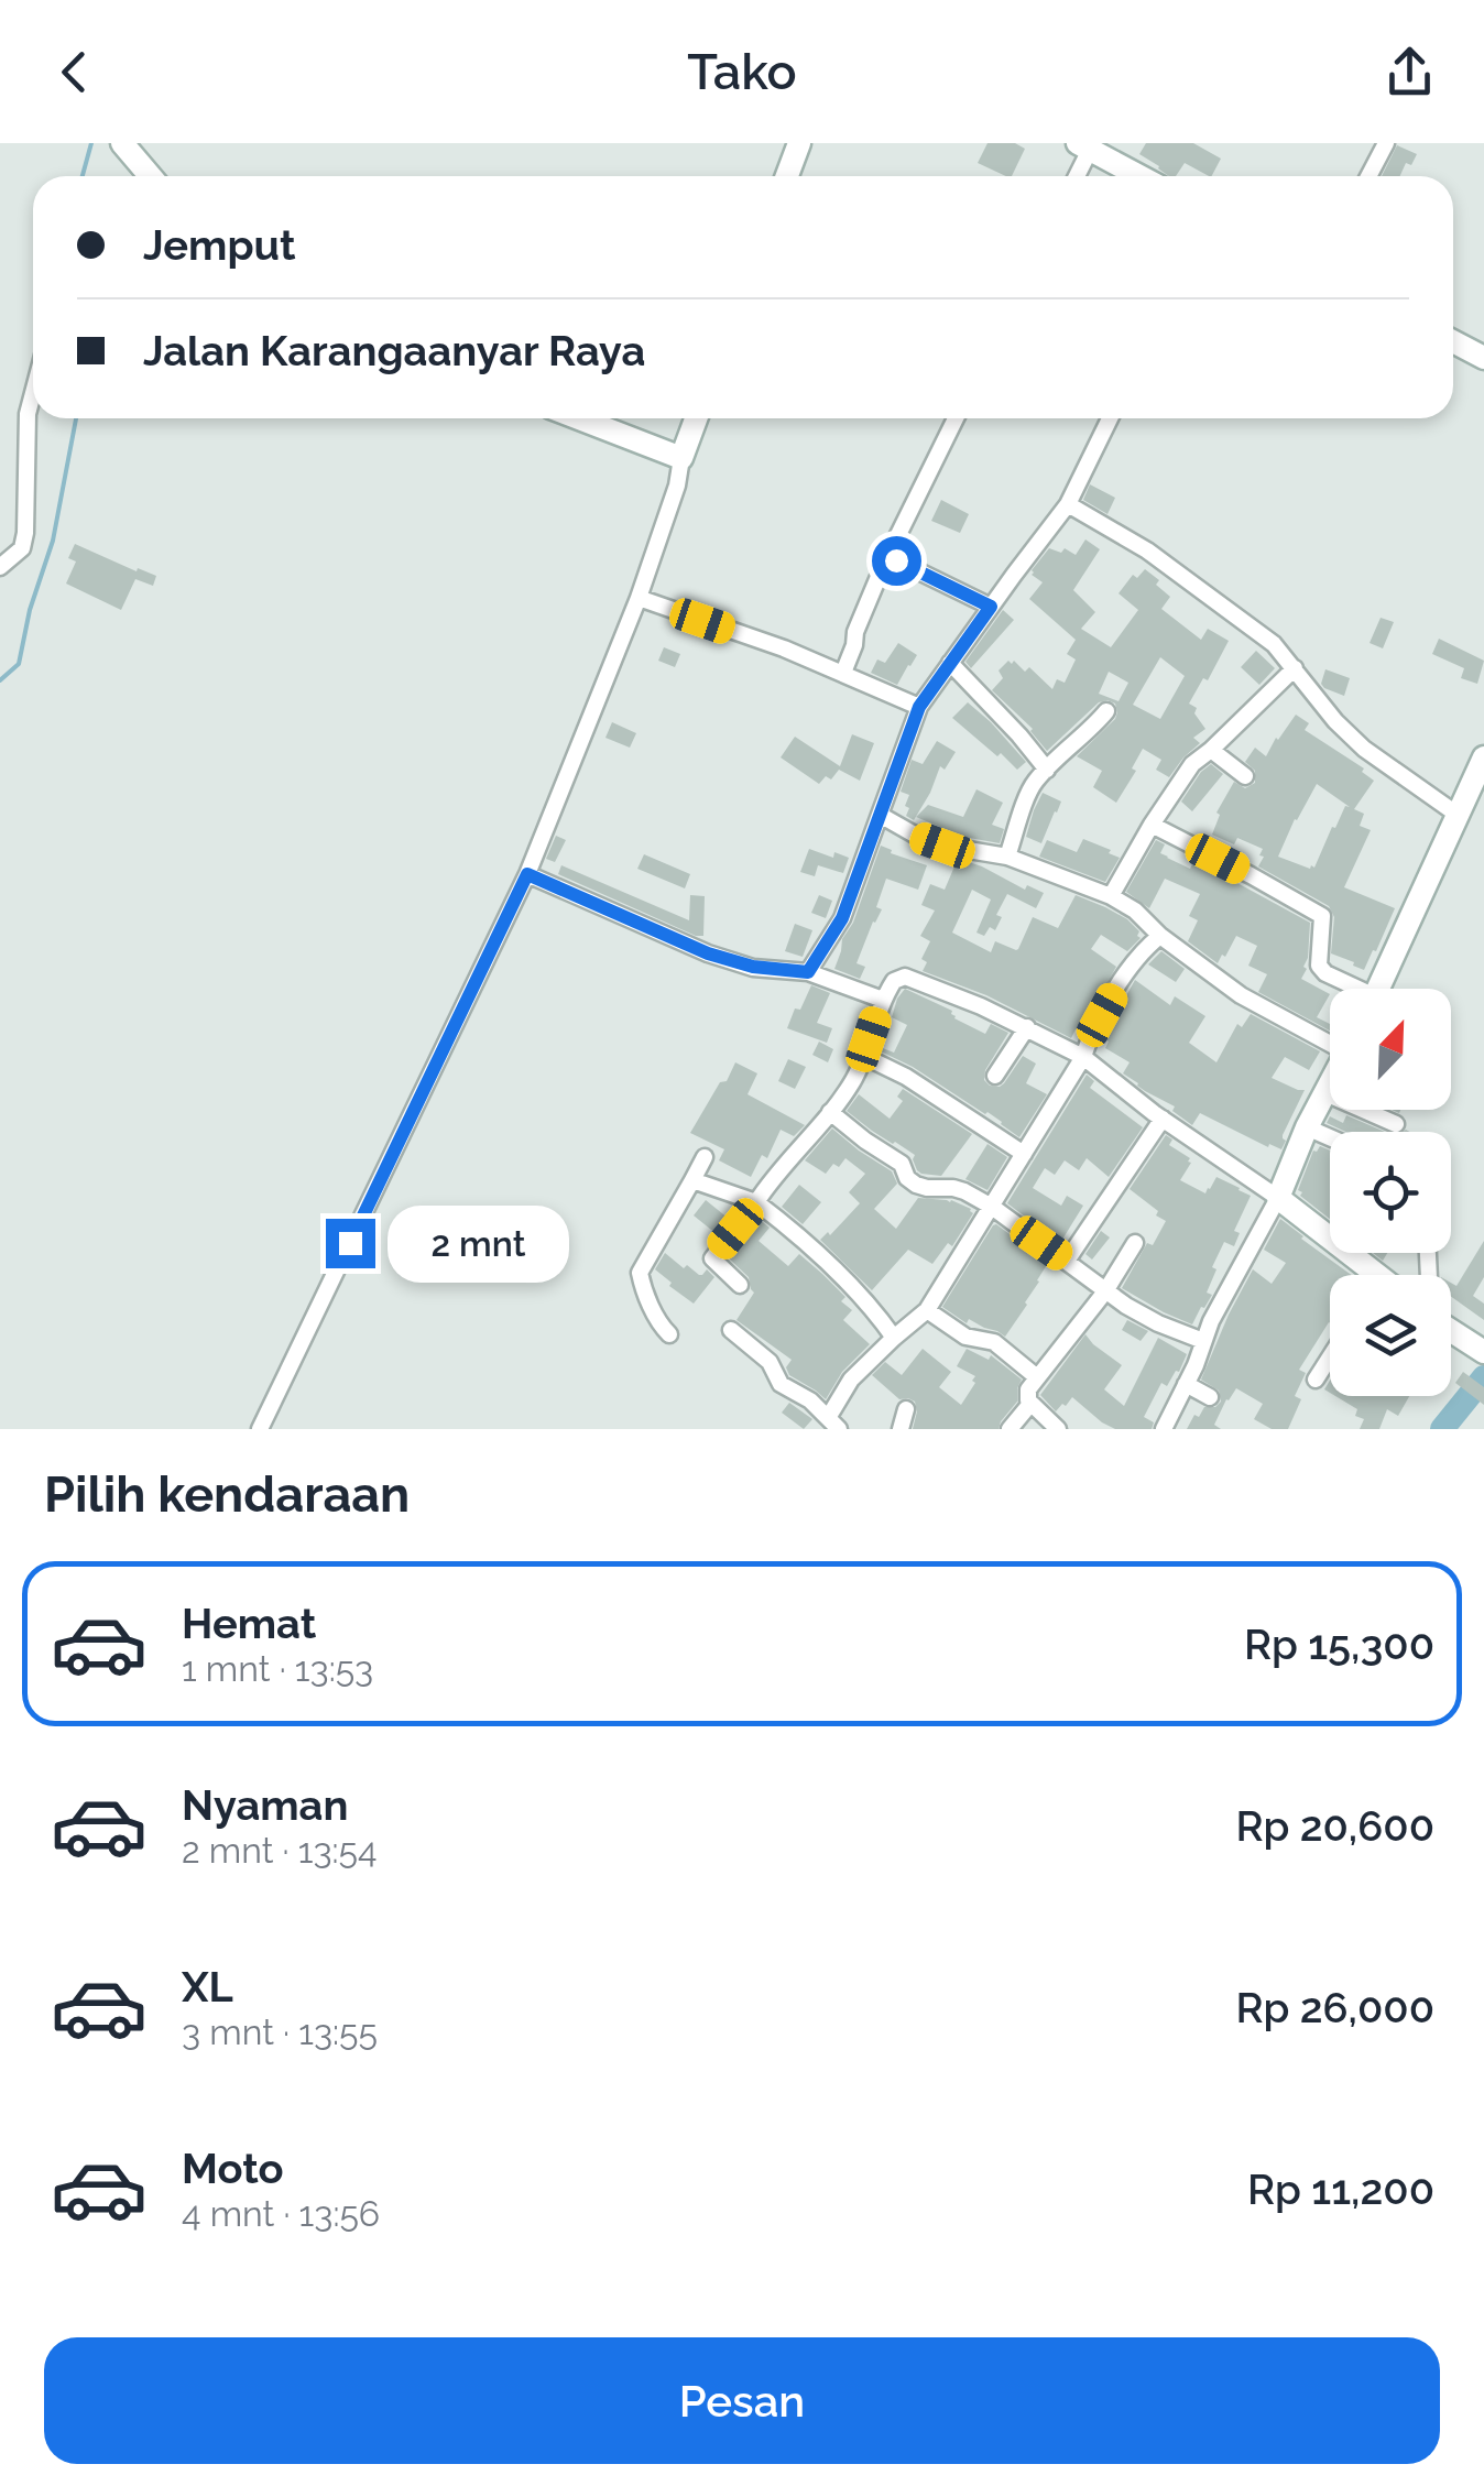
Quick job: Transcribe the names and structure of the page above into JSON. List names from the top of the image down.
{
  "north": "top right",
  "page": {
    "header": "Tako",
    "banner": ["Jemput", "Jalan Karangaanyar Raya"],
    "bubble": "2 mnt",
    "heading": "Pilih kendaraan",
    "list": [
      {
        "name": "Hemat",
        "note": "1 mnt · 13:53",
        "value": "Rp 15,300"
      },
      {
        "name": "Nyaman",
        "note": "2 mnt · 13:54",
        "value": "Rp 20,600"
      },
      {
        "name": "XL",
        "note": "3 mnt · 13:55",
        "value": "Rp 26,000"
      },
      {
        "name": "Moto",
        "note": "4 mnt · 13:56",
        "value": "Rp 11,200"
      }
    ],
    "buttons": "Pesan"
  }
}
